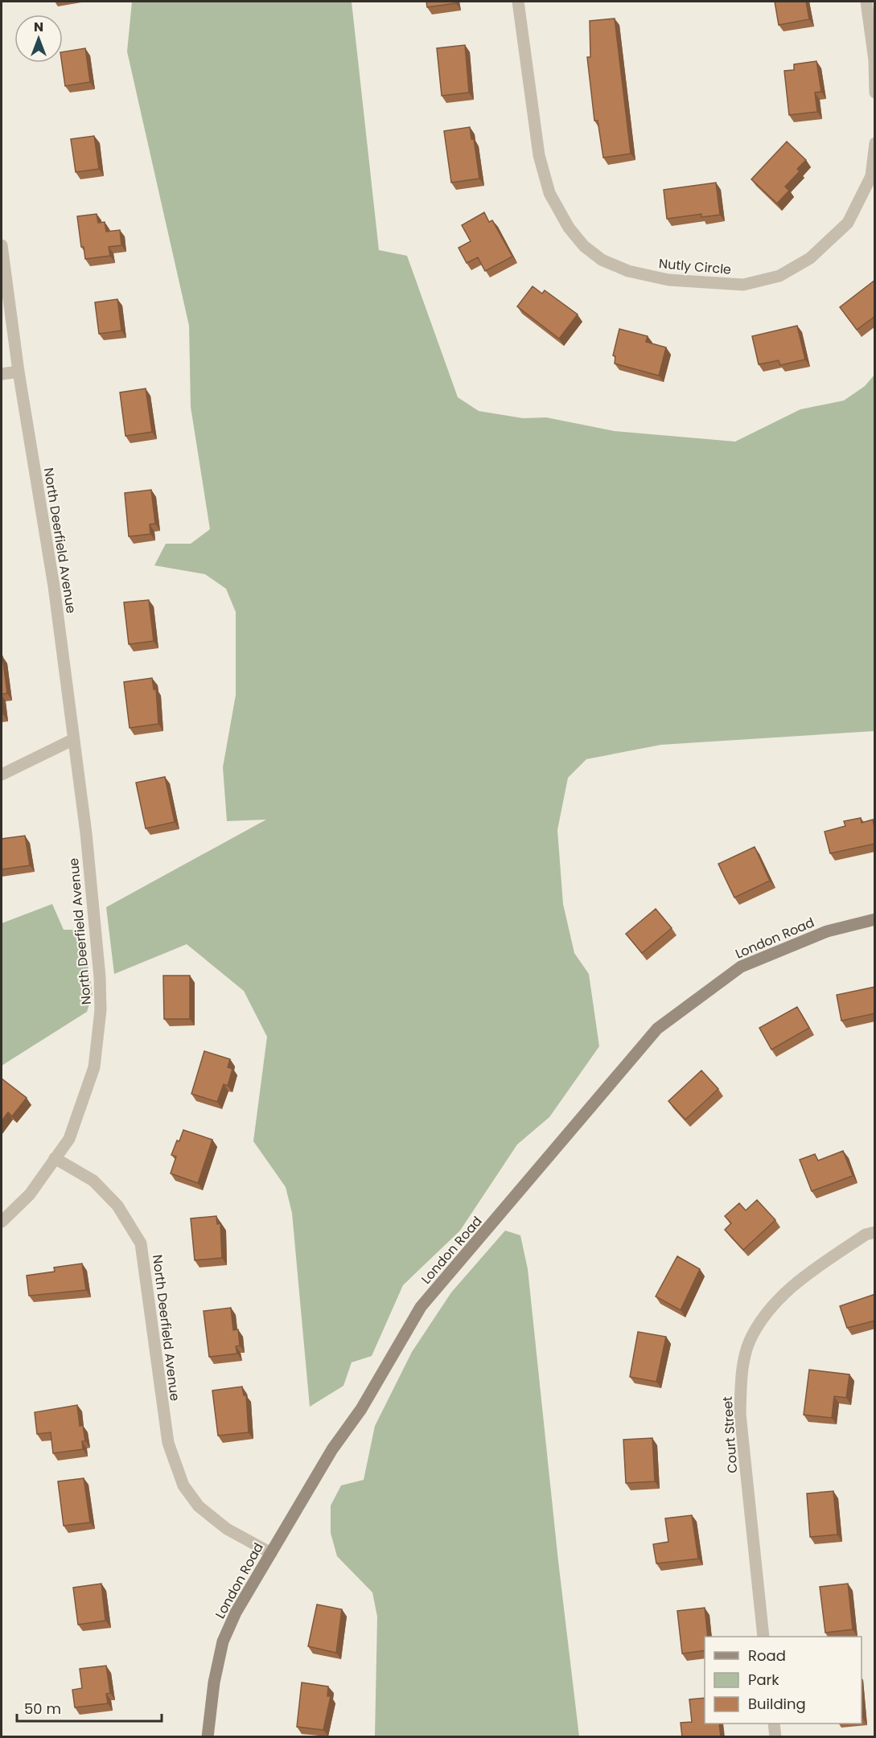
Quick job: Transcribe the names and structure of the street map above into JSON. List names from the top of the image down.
{
  "streets": {
    "street": [
      "Nutly Circle",
      "North Deerfield Avenue",
      "London Road",
      "Court Street"
    ]
  },
  "crossings": [
    ["North Deerfield Avenue", "London Road"]
  ],
  "legend": ["Road", "Park", "Building"],
  "scale_bar": "50 m",
  "north": "top"
}
